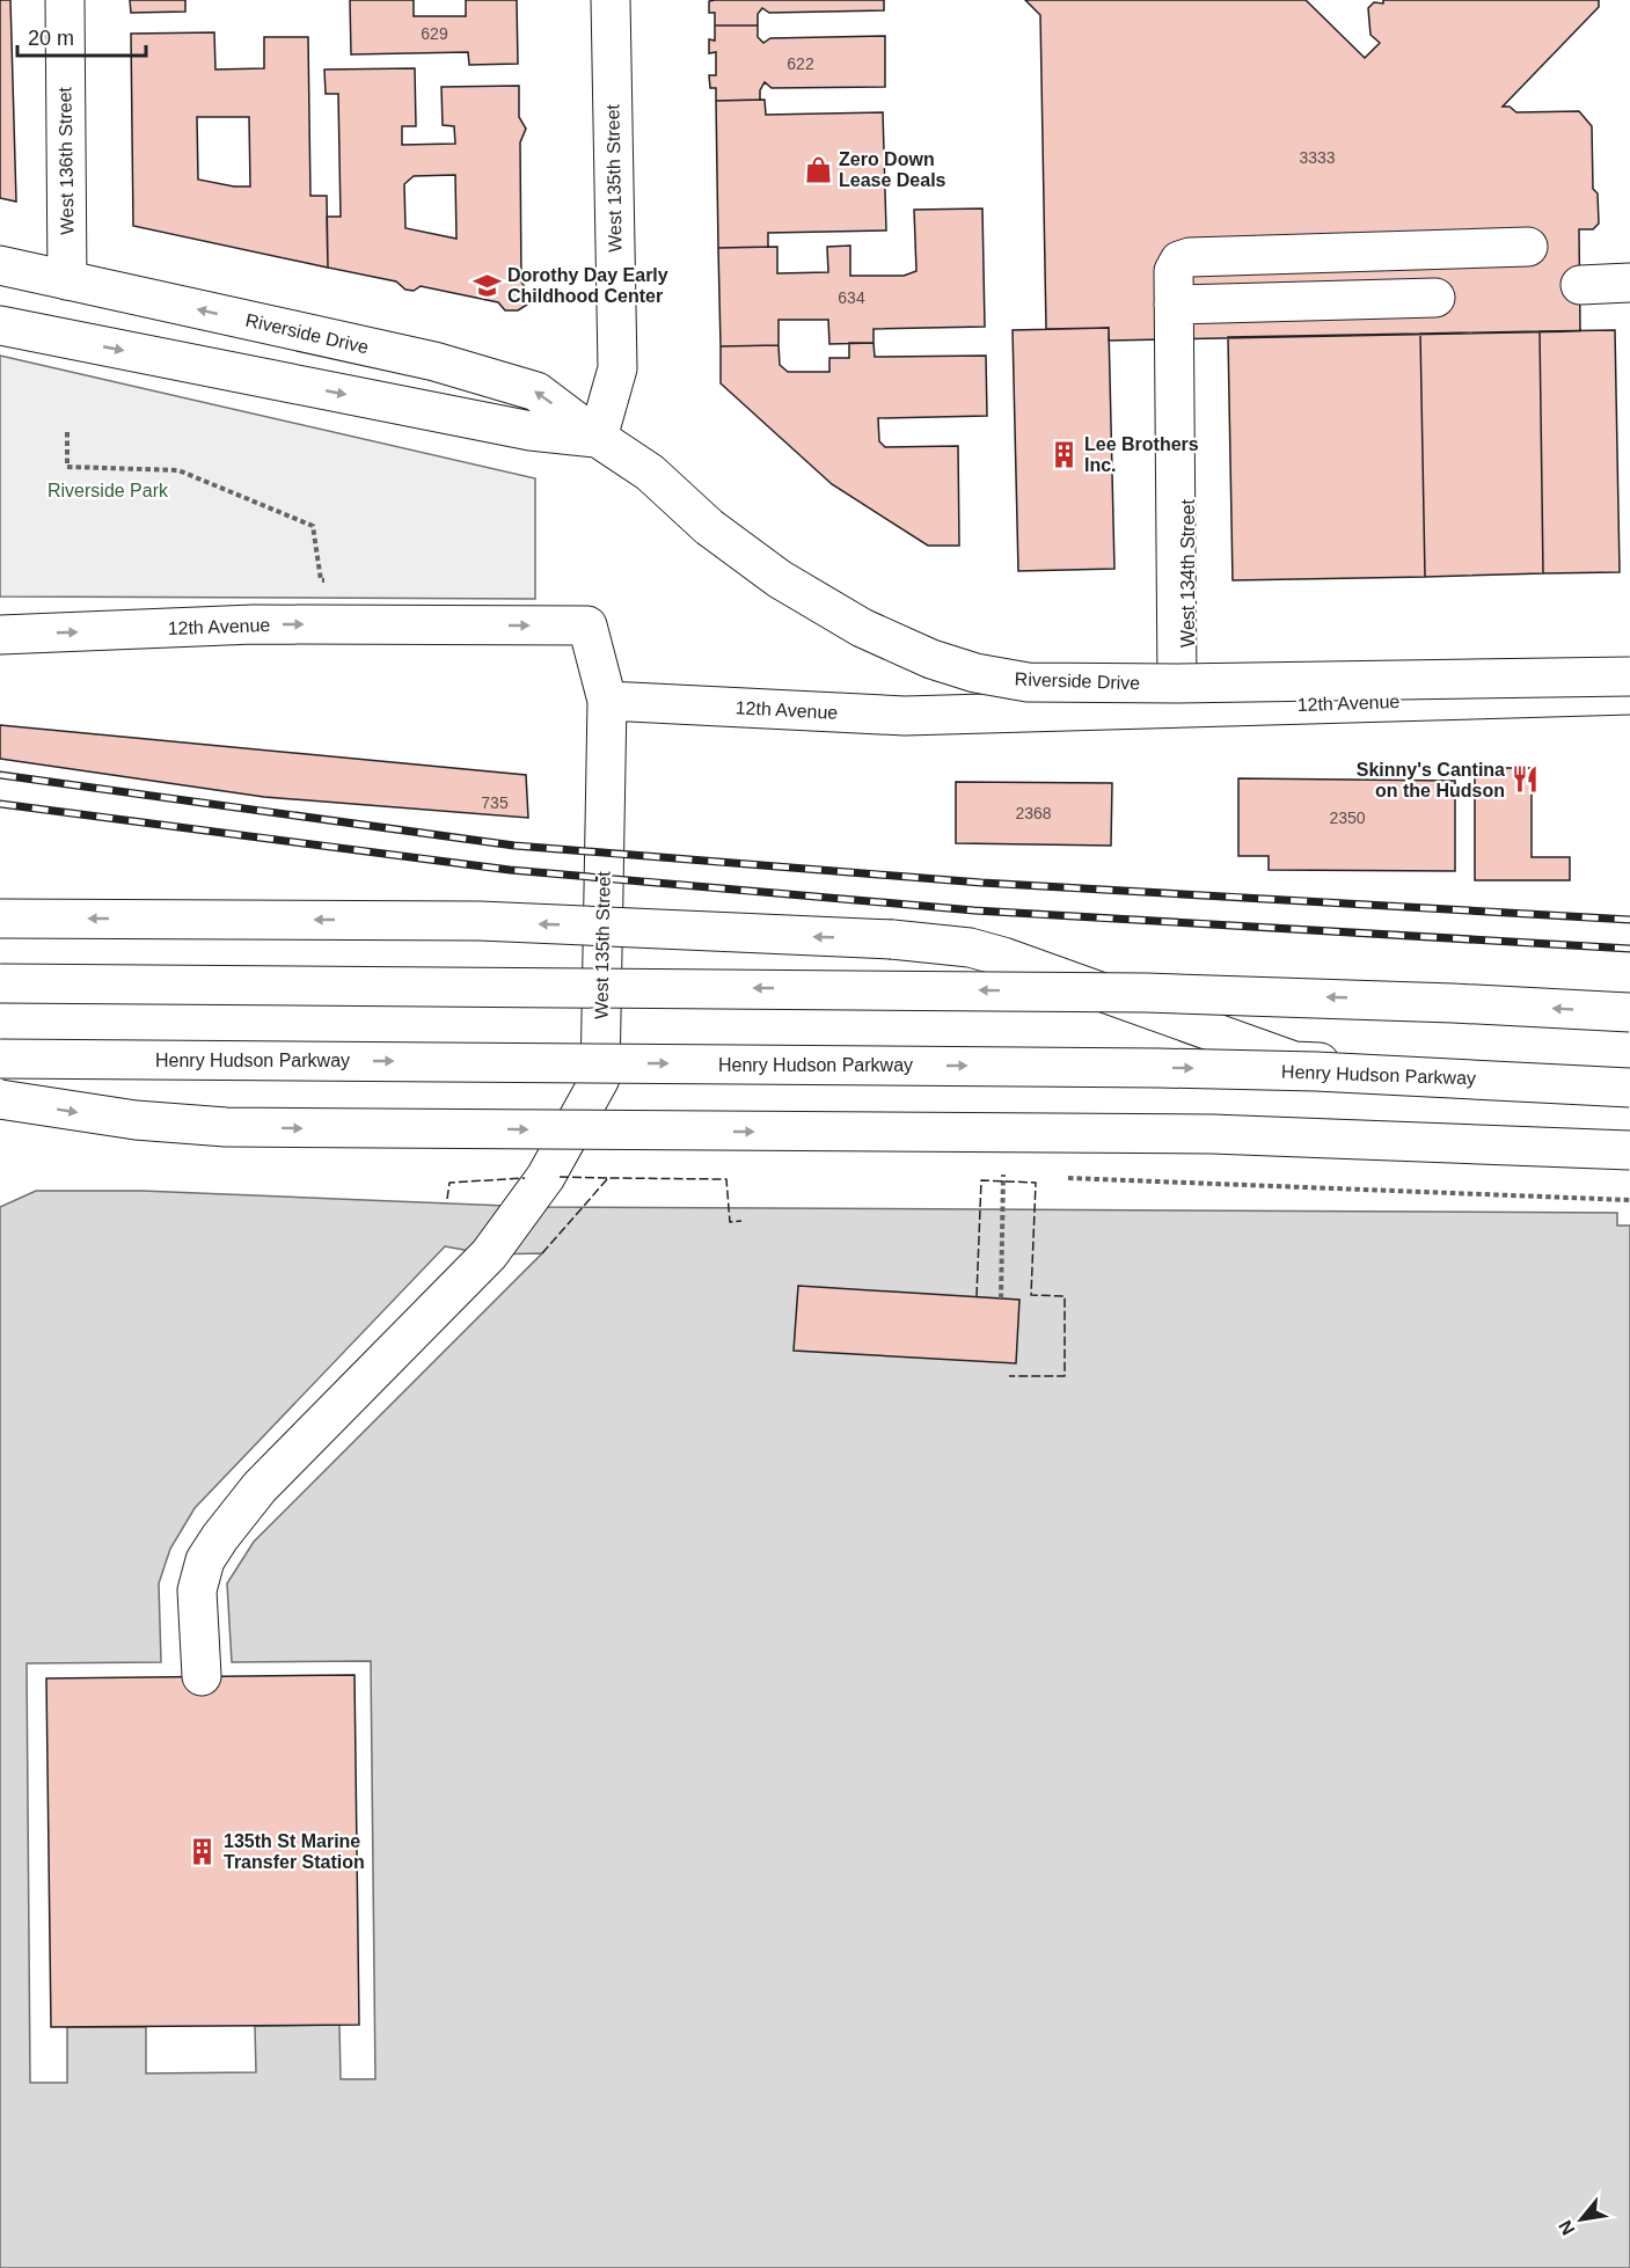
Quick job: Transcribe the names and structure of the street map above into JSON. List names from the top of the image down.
{
  "streets": {
    "main road": [
      "West 136th Street",
      "West 135th Street",
      "Riverside Drive",
      "12th Avenue",
      "Henry Hudson Parkway"
    ]
  },
  "crossings": [
    ["West 136th Street", "Riverside Drive"],
    ["West 135th Street", "Riverside Drive"],
    ["West 135th Street", "12th Avenue"],
    ["Riverside Drive", "12th Avenue"]
  ],
  "parks": ["Riverside Park"],
  "places": {
    "shop": ["Zero Down Lease Deals"],
    "school or university": ["Dorothy Day Early Childhood Center"],
    "building": ["Lee Brothers Inc.", "135th St Marine Transfer Station"],
    "restaurant": ["Skinny's Cantina on the Hudson"]
  },
  "house_numbers": [
    "629",
    "622",
    "3333",
    "634",
    "735",
    "2368",
    "2350"
  ],
  "scale_bar": "20 m",
  "north": "bottom left"
}
